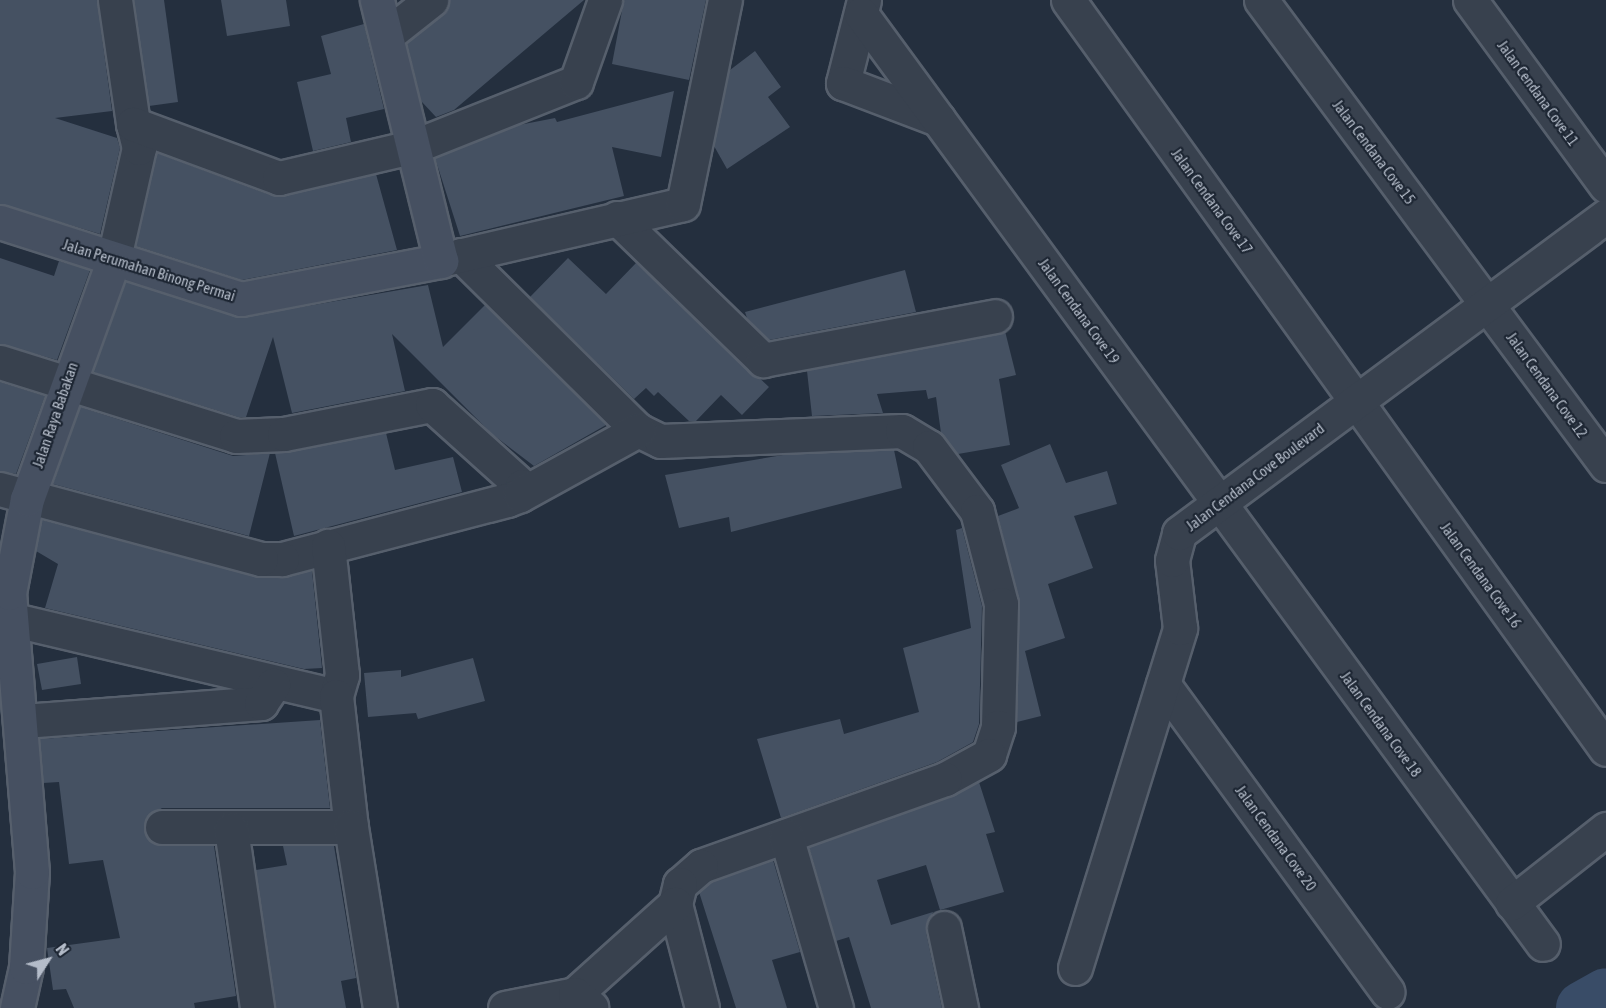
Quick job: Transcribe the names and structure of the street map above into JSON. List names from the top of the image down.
{
  "streets": {
    "street": [
      "Jalan Cendana Cove 11",
      "Jalan Cendana Cove 15",
      "Jalan Cendana Cove 17",
      "Jalan Perumahan Binong Permai",
      "Jalan Cendana Cove 19",
      "Jalan Cendana Cove 12",
      "Jalan Raya Babakan",
      "Jalan Cendana Cove Boulevard",
      "Jalan Cendana Cove 16",
      "Jalan Cendana Cove 18",
      "Jalan Cendana Cove 20"
    ]
  },
  "crossings": [
    ["Jalan Cendana Cove 15", "Jalan Cendana Cove 12"],
    ["Jalan Cendana Cove 15", "Jalan Cendana Cove Boulevard"],
    ["Jalan Cendana Cove 17", "Jalan Cendana Cove Boulevard"],
    ["Jalan Cendana Cove 17", "Jalan Cendana Cove 16"],
    ["Jalan Perumahan Binong Permai", "Jalan Raya Babakan"],
    ["Jalan Cendana Cove 19", "Jalan Cendana Cove Boulevard"],
    ["Jalan Cendana Cove 19", "Jalan Cendana Cove 18"],
    ["Jalan Cendana Cove 12", "Jalan Cendana Cove Boulevard"],
    ["Jalan Cendana Cove Boulevard", "Jalan Cendana Cove 16"],
    ["Jalan Cendana Cove Boulevard", "Jalan Cendana Cove 18"],
    ["Jalan Cendana Cove Boulevard", "Jalan Cendana Cove 20"]
  ],
  "north": "top right"
}
